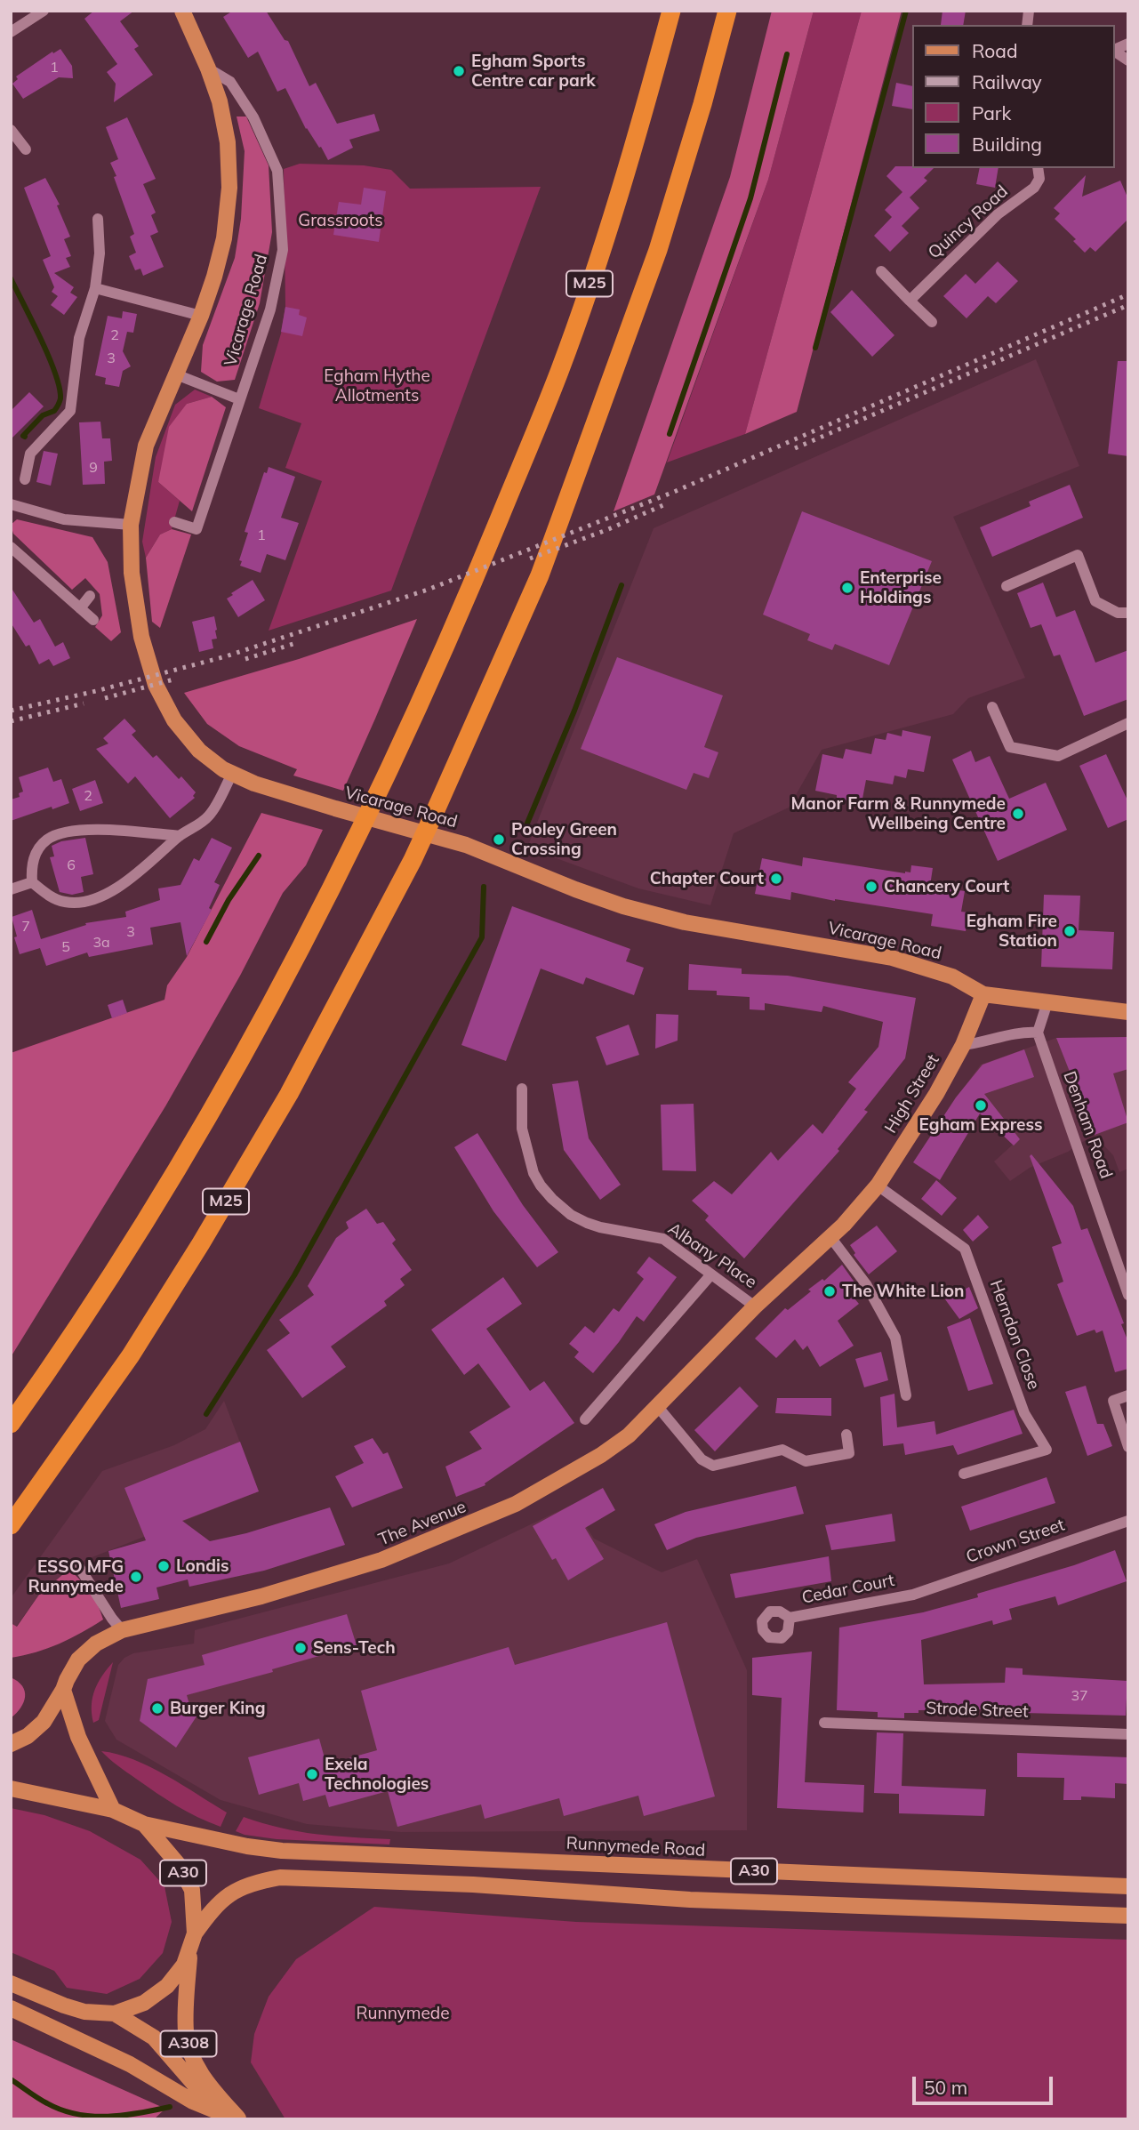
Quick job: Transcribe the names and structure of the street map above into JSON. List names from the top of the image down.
{
  "streets": {
    "highway": ["M25"],
    "main road": [
      "Vicarage Road",
      "High Street",
      "The Avenue",
      "Runnymede Road",
      "A30",
      "A308"
    ],
    "street": [
      "Quincy Road",
      "Denham Road",
      "Albany Place",
      "Herndon Close",
      "Crown Street",
      "Cedar Court",
      "Strode Street"
    ]
  },
  "crossings": [
    ["Vicarage Road", "High Street"],
    ["High Street", "Albany Place"],
    ["High Street", "Herndon Close"],
    ["High Street", "The Avenue"],
    ["Albany Place", "The Avenue"],
    ["Crown Street", "Cedar Court"],
    ["Runnymede Road", "A30"],
    ["A30", "A308"]
  ],
  "parks": ["Grassroots", "Egham Hythe Allotments", "Runnymede"],
  "places": [
    "Egham Sports Centre car park",
    "Enterprise Holdings",
    "Manor Farm & Runnymede Wellbeing Centre",
    "Pooley Green Crossing",
    "Chapter Court",
    "Chancery Court",
    "Egham Fire Station",
    "Egham Express",
    "The White Lion",
    "Londis",
    "ESSO MFG Runnymede",
    "Sens-Tech",
    "Burger King",
    "Exela Technologies"
  ],
  "house_numbers": [
    "1",
    "2",
    "3",
    "9",
    "1",
    "2",
    "6",
    "7",
    "3",
    "3a",
    "5",
    "37"
  ],
  "legend": [
    "Road",
    "Railway",
    "Park",
    "Building"
  ],
  "scale_bar": "50 m"
}
